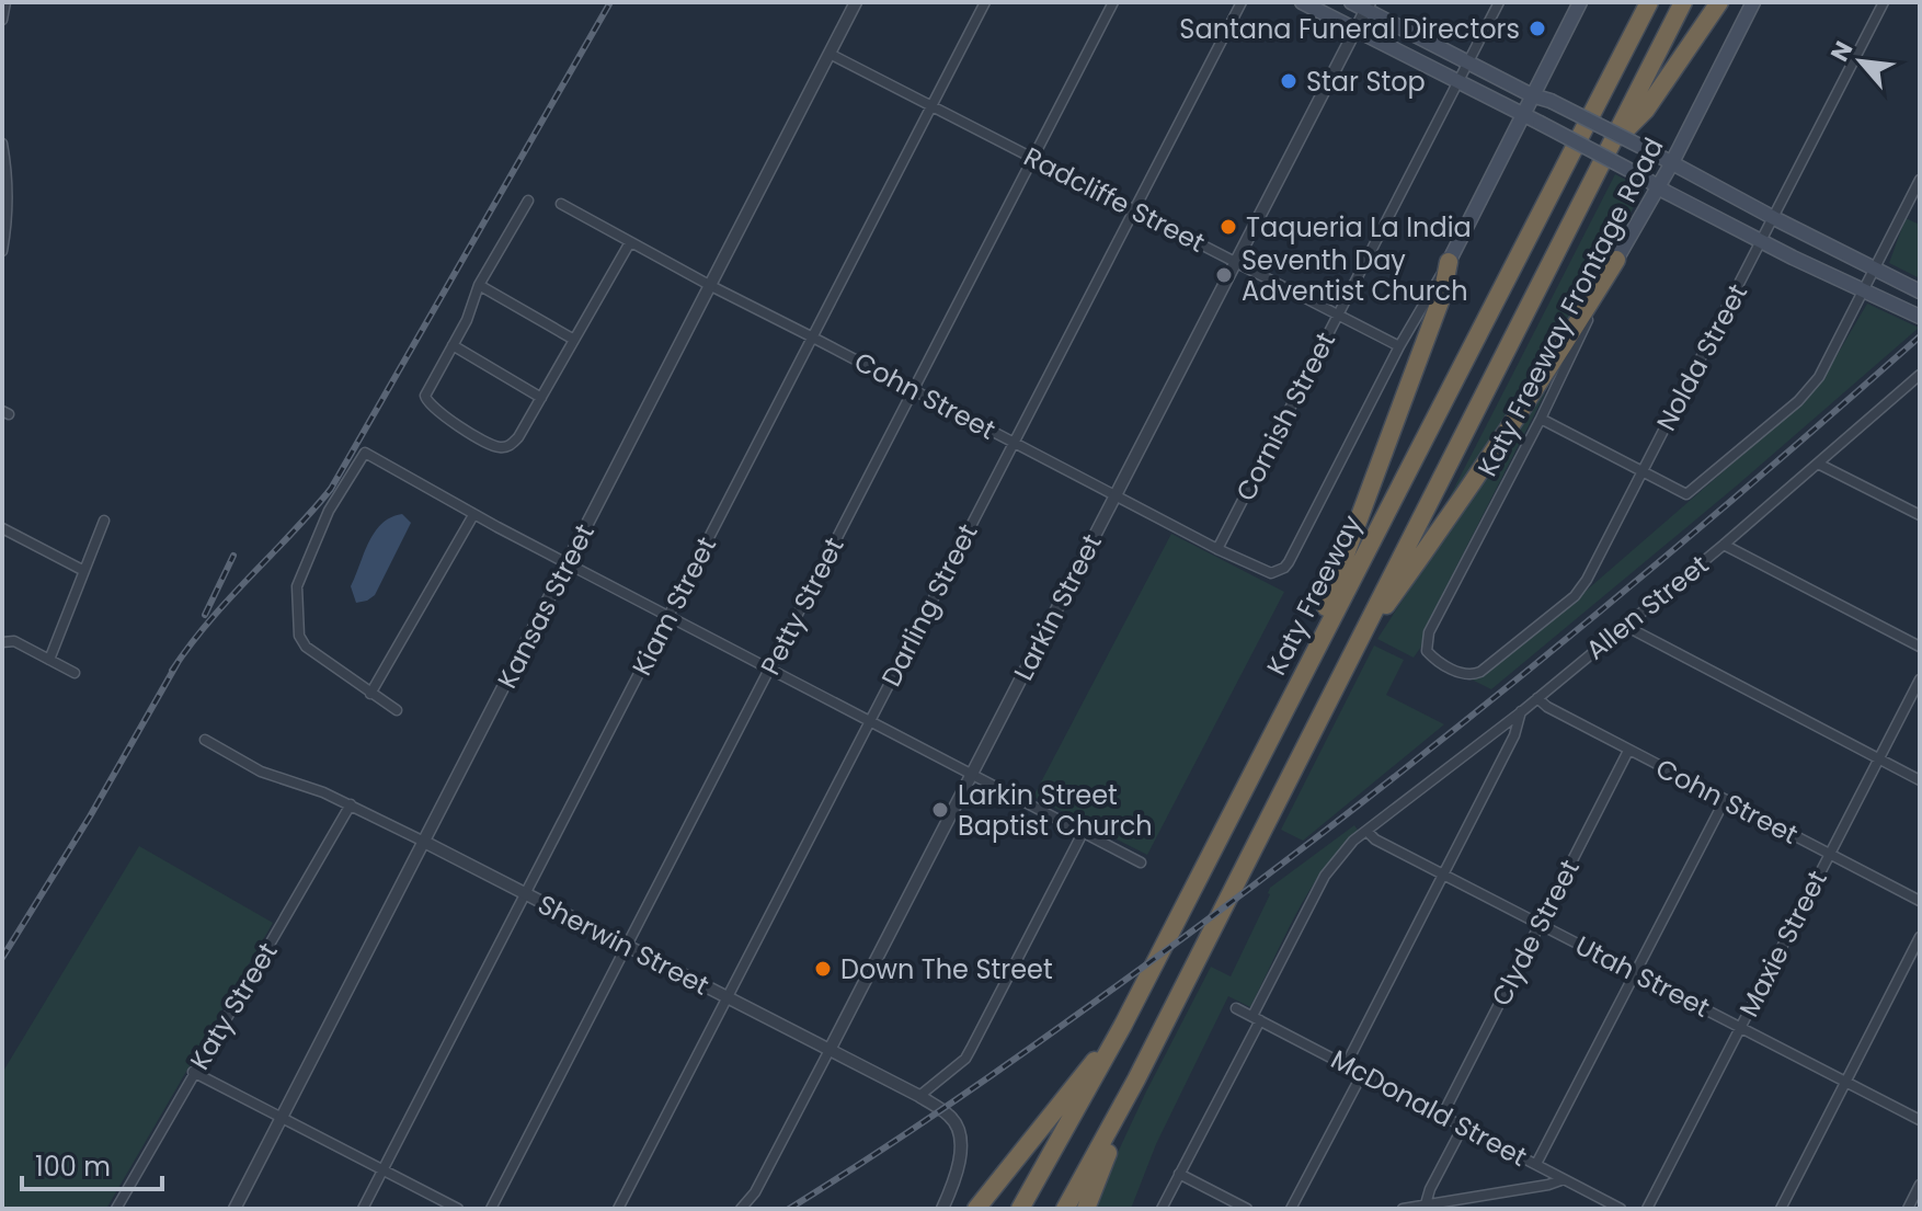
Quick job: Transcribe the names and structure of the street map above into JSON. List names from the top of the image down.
{
  "streets": {
    "highway": ["Katy Freeway"],
    "main road": ["Katy Freeway Frontage Road"],
    "street": [
      "Radcliffe Street",
      "Nolda Street",
      "Cohn Street",
      "Cornish Street",
      "Darling Street",
      "Kansas Street",
      "Kiam Street",
      "Petty Street",
      "Larkin Street",
      "Allen Street",
      "Clyde Street",
      "Maxie Street",
      "Sherwin Street",
      "Utah Street",
      "Katy Street",
      "McDonald Street"
    ]
  },
  "crossings": [
    ["Radcliffe Street", "Cohn Street"],
    ["Radcliffe Street", "Cornish Street"],
    ["Radcliffe Street", "Darling Street"],
    ["Radcliffe Street", "Kansas Street"],
    ["Radcliffe Street", "Kiam Street"],
    ["Radcliffe Street", "Petty Street"],
    ["Radcliffe Street", "Larkin Street"],
    ["Katy Freeway Frontage Road", "Nolda Street"],
    ["Cohn Street", "Cornish Street"],
    ["Cohn Street", "Darling Street"],
    ["Cohn Street", "Kansas Street"],
    ["Cohn Street", "Kiam Street"],
    ["Cohn Street", "Petty Street"],
    ["Cohn Street", "Larkin Street"],
    ["Cohn Street", "Allen Street"],
    ["Cohn Street", "Clyde Street"],
    ["Cohn Street", "Maxie Street"],
    ["Darling Street", "Sherwin Street"],
    ["Kansas Street", "Sherwin Street"],
    ["Kiam Street", "Sherwin Street"],
    ["Petty Street", "Sherwin Street"],
    ["Larkin Street", "Sherwin Street"],
    ["Allen Street", "Utah Street"],
    ["Allen Street", "McDonald Street"],
    ["Clyde Street", "Utah Street"],
    ["Clyde Street", "McDonald Street"],
    ["Maxie Street", "Utah Street"],
    ["Sherwin Street", "Katy Street"]
  ],
  "places": [
    "Santana Funeral Directors",
    "Star Stop",
    "Taqueria La India",
    "Seventh Day Adventist Church",
    "Larkin Street Baptist Church",
    "Down The Street"
  ],
  "scale_bar": "100 m",
  "north": "top left"
}
